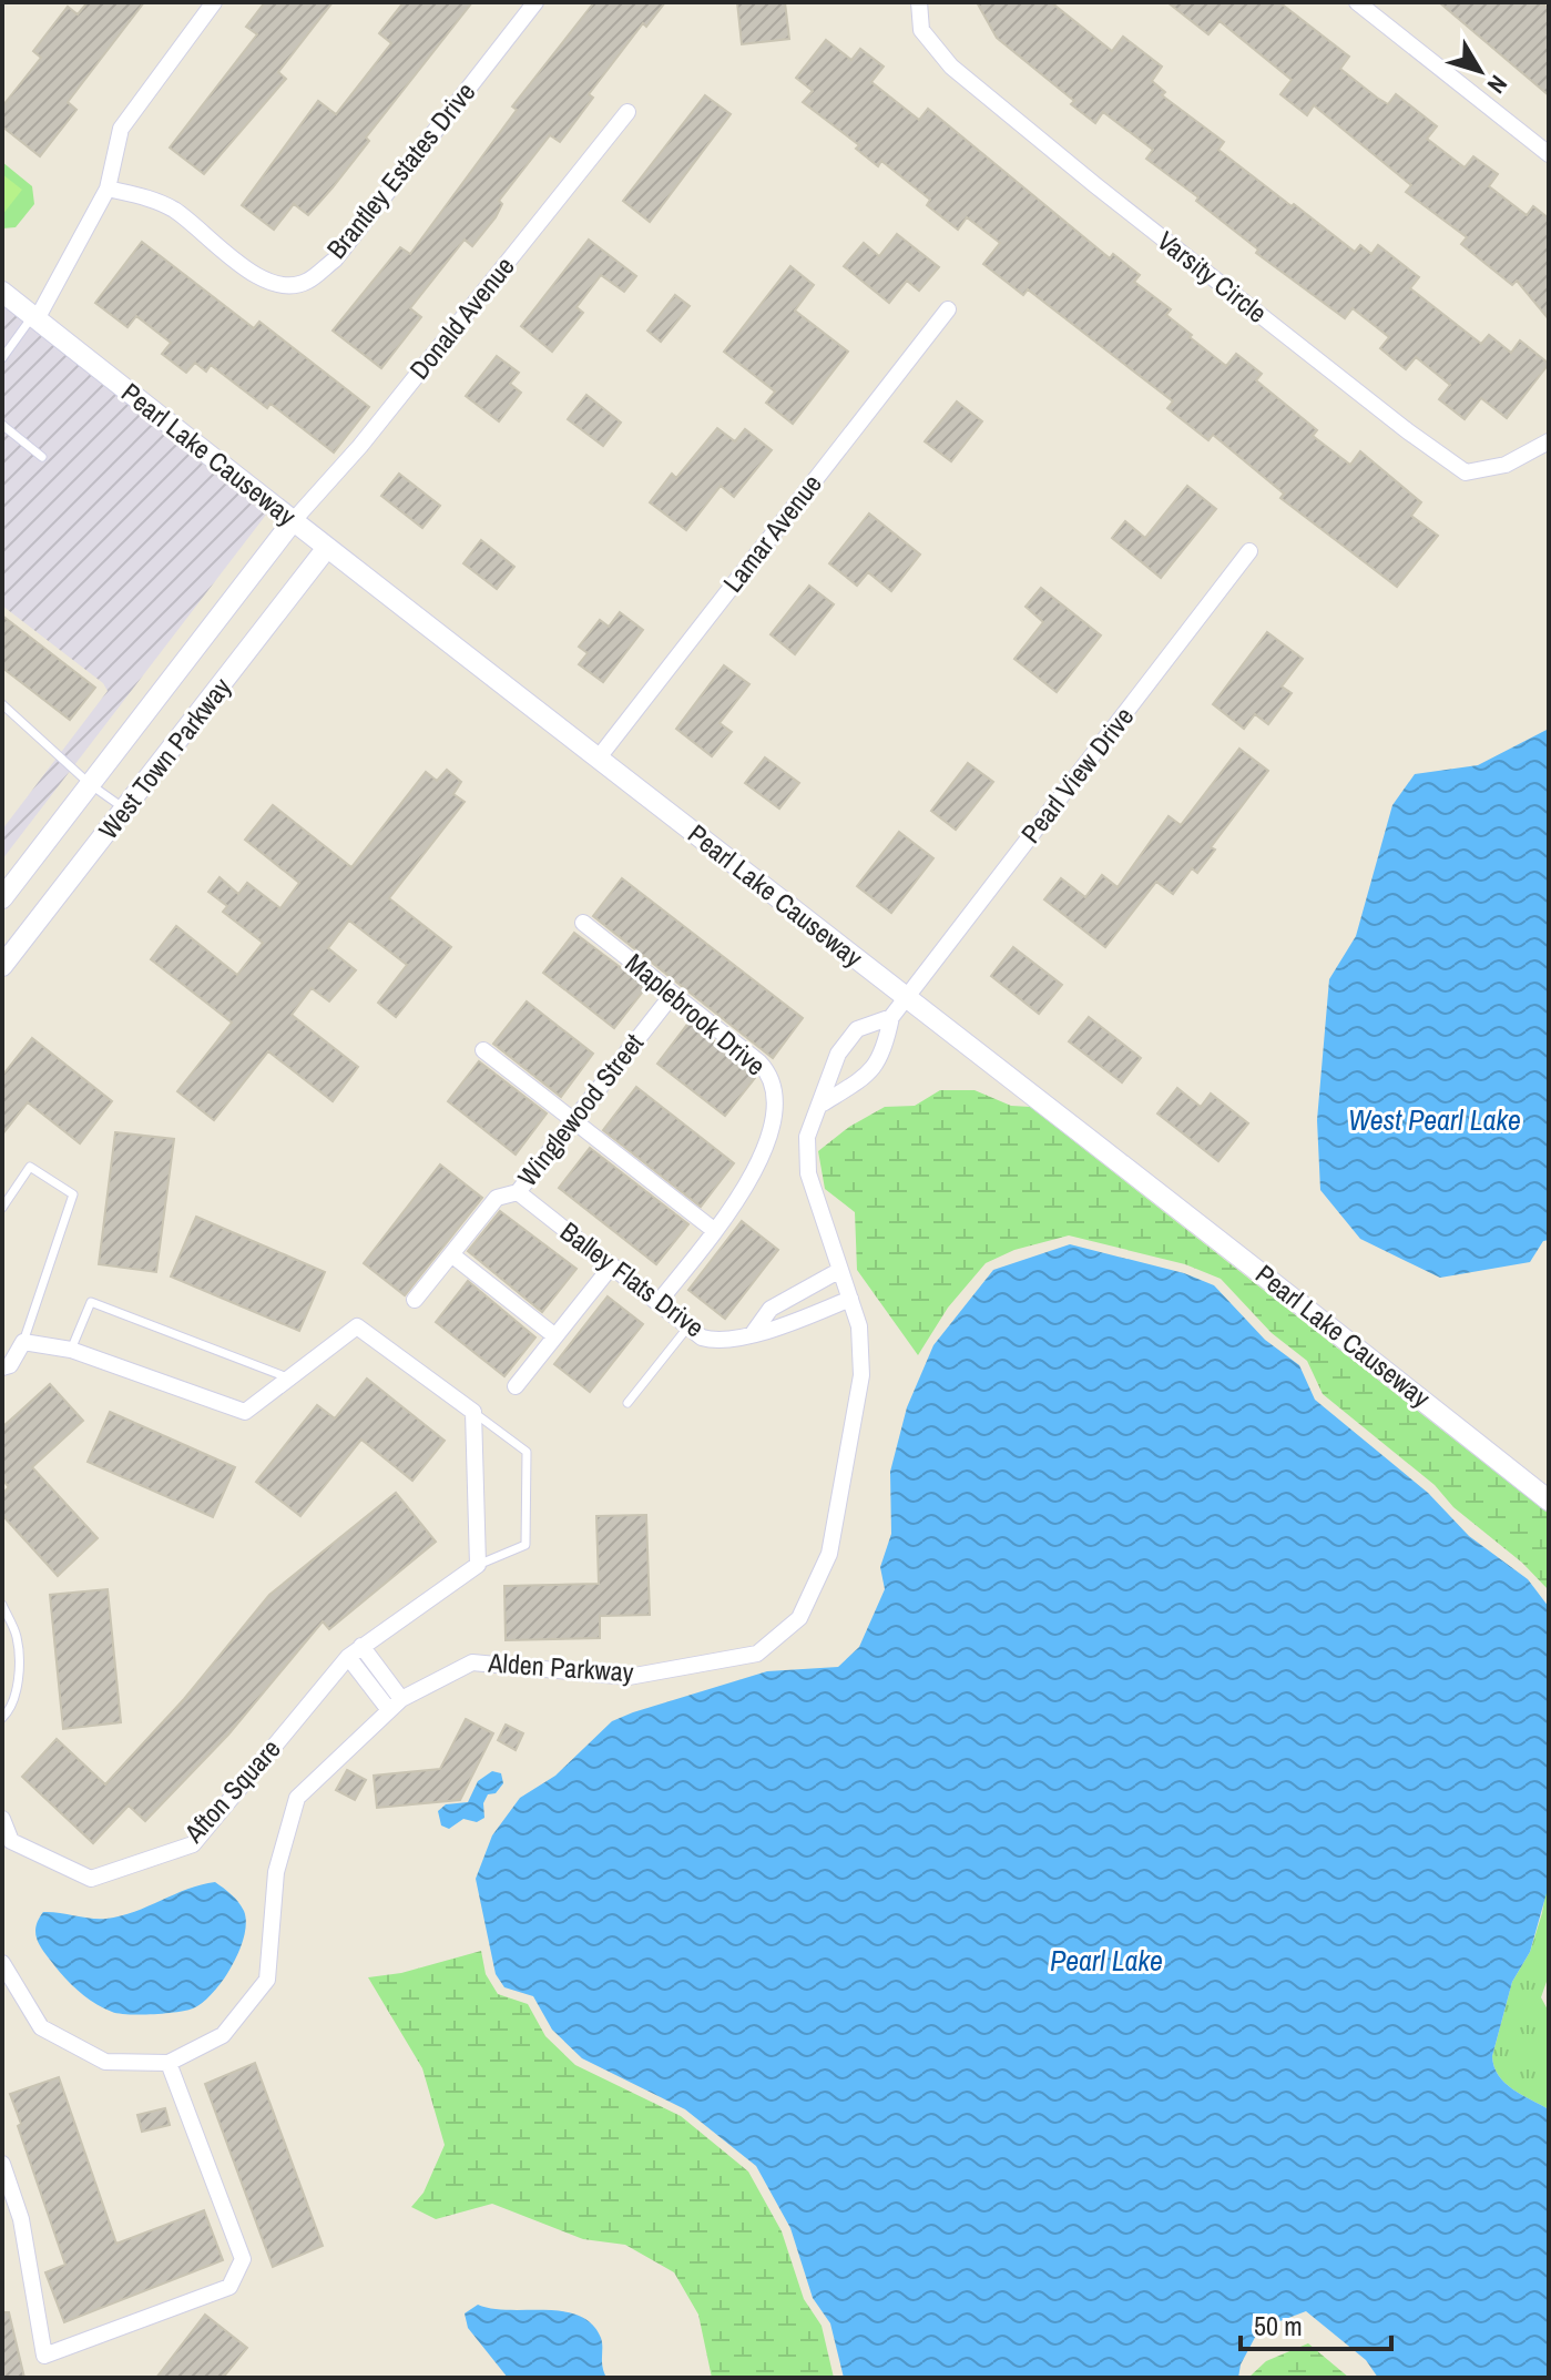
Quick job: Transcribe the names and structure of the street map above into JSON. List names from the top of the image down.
{
  "streets": {
    "street": [
      "Brantley Estates Drive",
      "Varsity Circle",
      "Donald Avenue",
      "Pearl Lake Causeway",
      "Lamar Avenue",
      "West Town Parkway",
      "Pearl View Drive",
      "Maplebrook Drive",
      "Winglewood Street",
      "Balley Flats Drive",
      "Alden Parkway",
      "Afton Square"
    ]
  },
  "crossings": [
    ["Donald Avenue", "Pearl Lake Causeway"],
    ["Donald Avenue", "West Town Parkway"],
    ["Pearl Lake Causeway", "Lamar Avenue"],
    ["Pearl Lake Causeway", "West Town Parkway"],
    ["Pearl Lake Causeway", "Pearl View Drive"],
    ["Pearl Lake Causeway", "Alden Parkway"],
    ["Pearl View Drive", "Alden Parkway"],
    ["Maplebrook Drive", "Winglewood Street"],
    ["Maplebrook Drive", "Balley Flats Drive"],
    ["Winglewood Street", "Balley Flats Drive"],
    ["Balley Flats Drive", "Alden Parkway"]
  ],
  "water": ["West Pearl Lake", "Pearl Lake"],
  "scale_bar": "50 m",
  "north": "bottom right"
}
